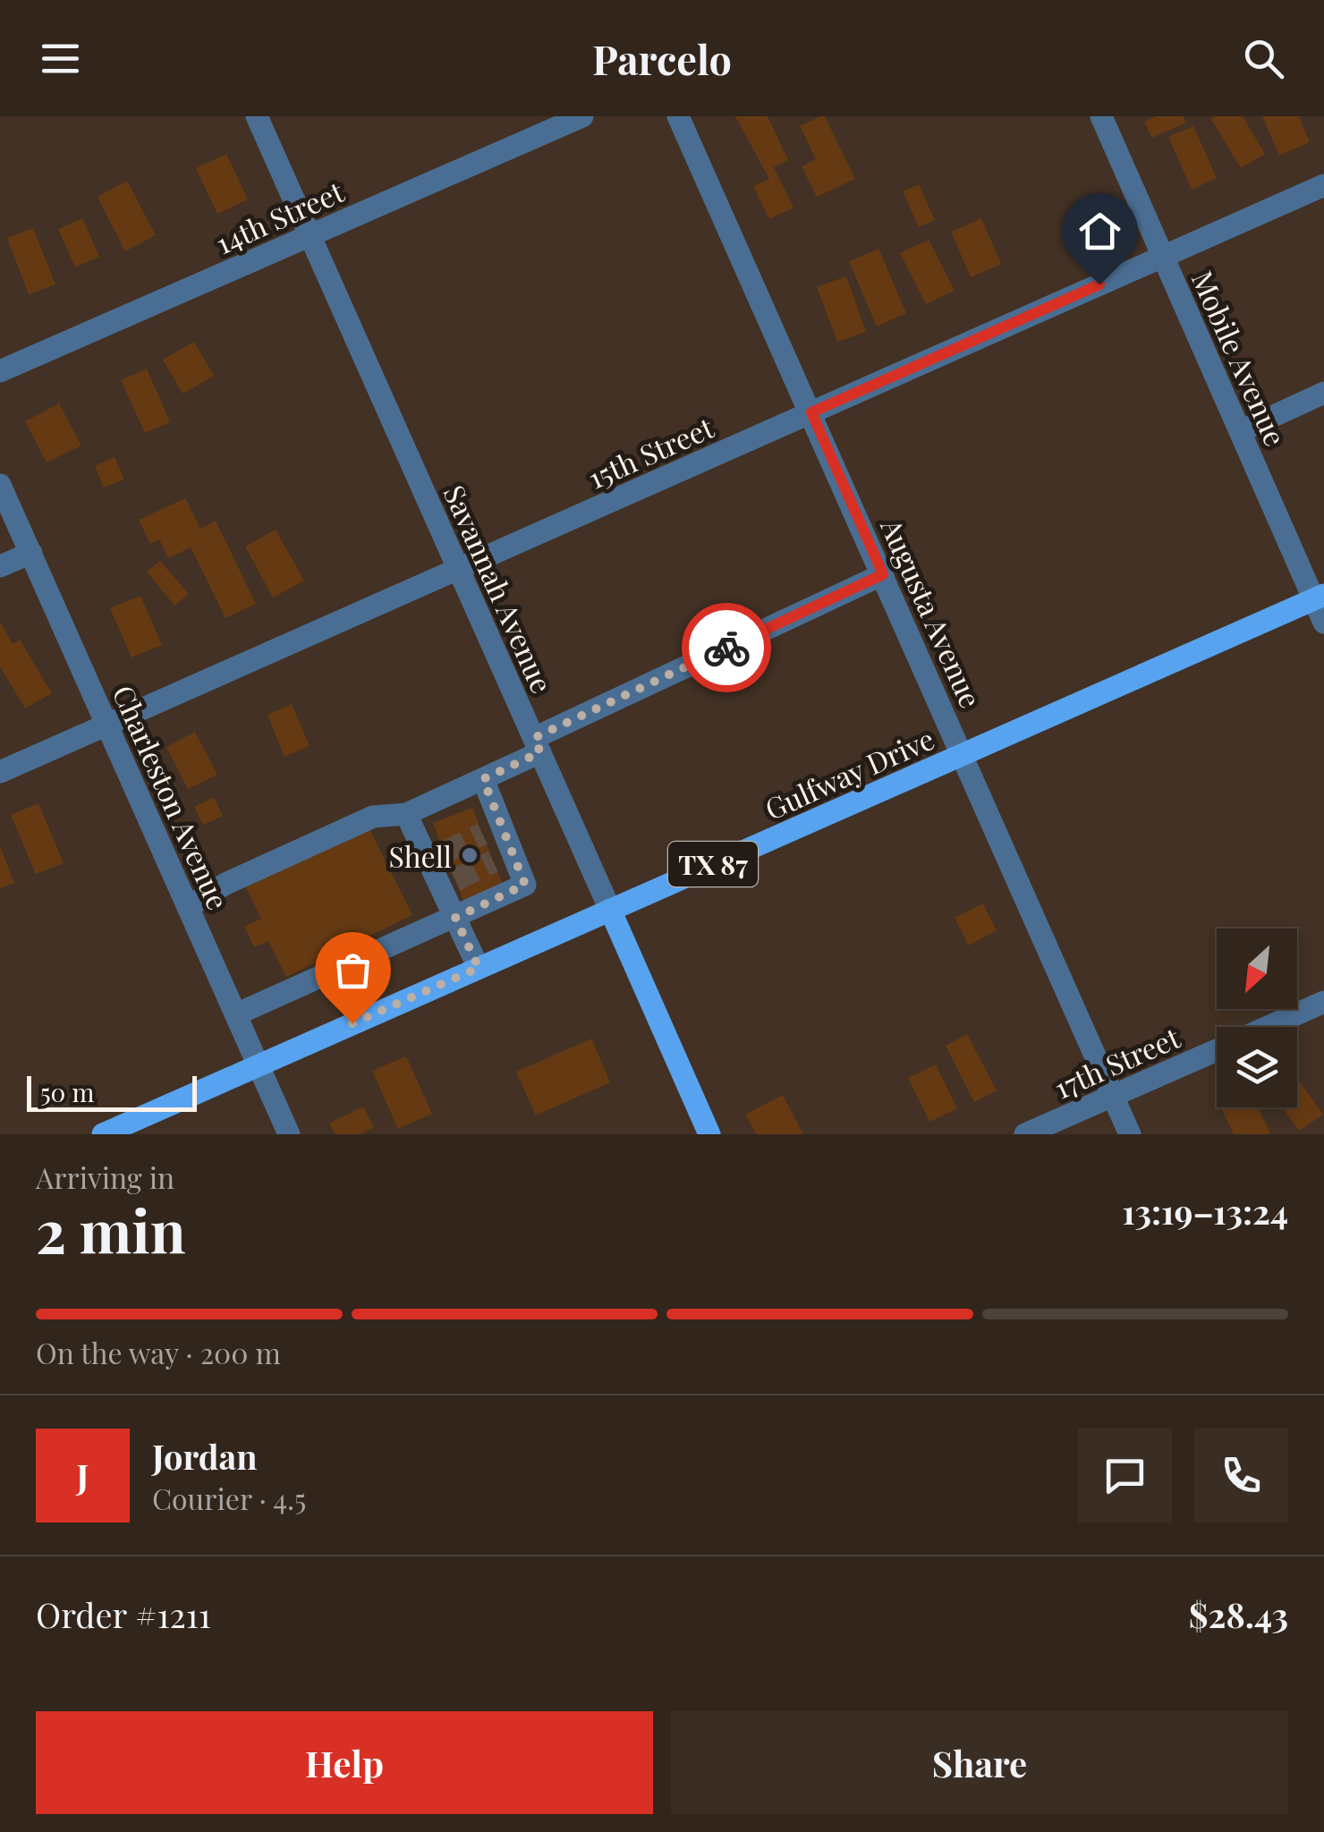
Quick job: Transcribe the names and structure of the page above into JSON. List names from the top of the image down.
{
  "streets": {
    "main road": ["Savannah Avenue", "Gulfway Drive", "TX 87"],
    "street": [
      "14th Street",
      "Mobile Avenue",
      "15th Street",
      "Augusta Avenue",
      "Charleston Avenue",
      "17th Street"
    ]
  },
  "crossings": [
    ["14th Street", "Savannah Avenue"],
    ["Mobile Avenue", "15th Street"],
    ["Mobile Avenue", "Gulfway Drive"],
    ["15th Street", "Savannah Avenue"],
    ["15th Street", "Augusta Avenue"],
    ["15th Street", "Charleston Avenue"],
    ["Savannah Avenue", "Gulfway Drive"],
    ["Augusta Avenue", "Gulfway Drive"],
    ["Augusta Avenue", "17th Street"],
    ["Gulfway Drive", "Charleston Avenue"]
  ],
  "places": ["Shell"],
  "scale_bar": "50 m",
  "north": "bottom left",
  "page": {
    "header": "Parcelo",
    "scale": "50 m",
    "heading": ["2 min", "Arriving in", "13:19–13:24"],
    "panel": [
      "Jordan",
      "Courier · 4.5",
      "Order #1211",
      "$28.43"
    ],
    "bar": "On the way · 200 m",
    "round": "J",
    "buttons": ["Help", "Share"]
  }
}
